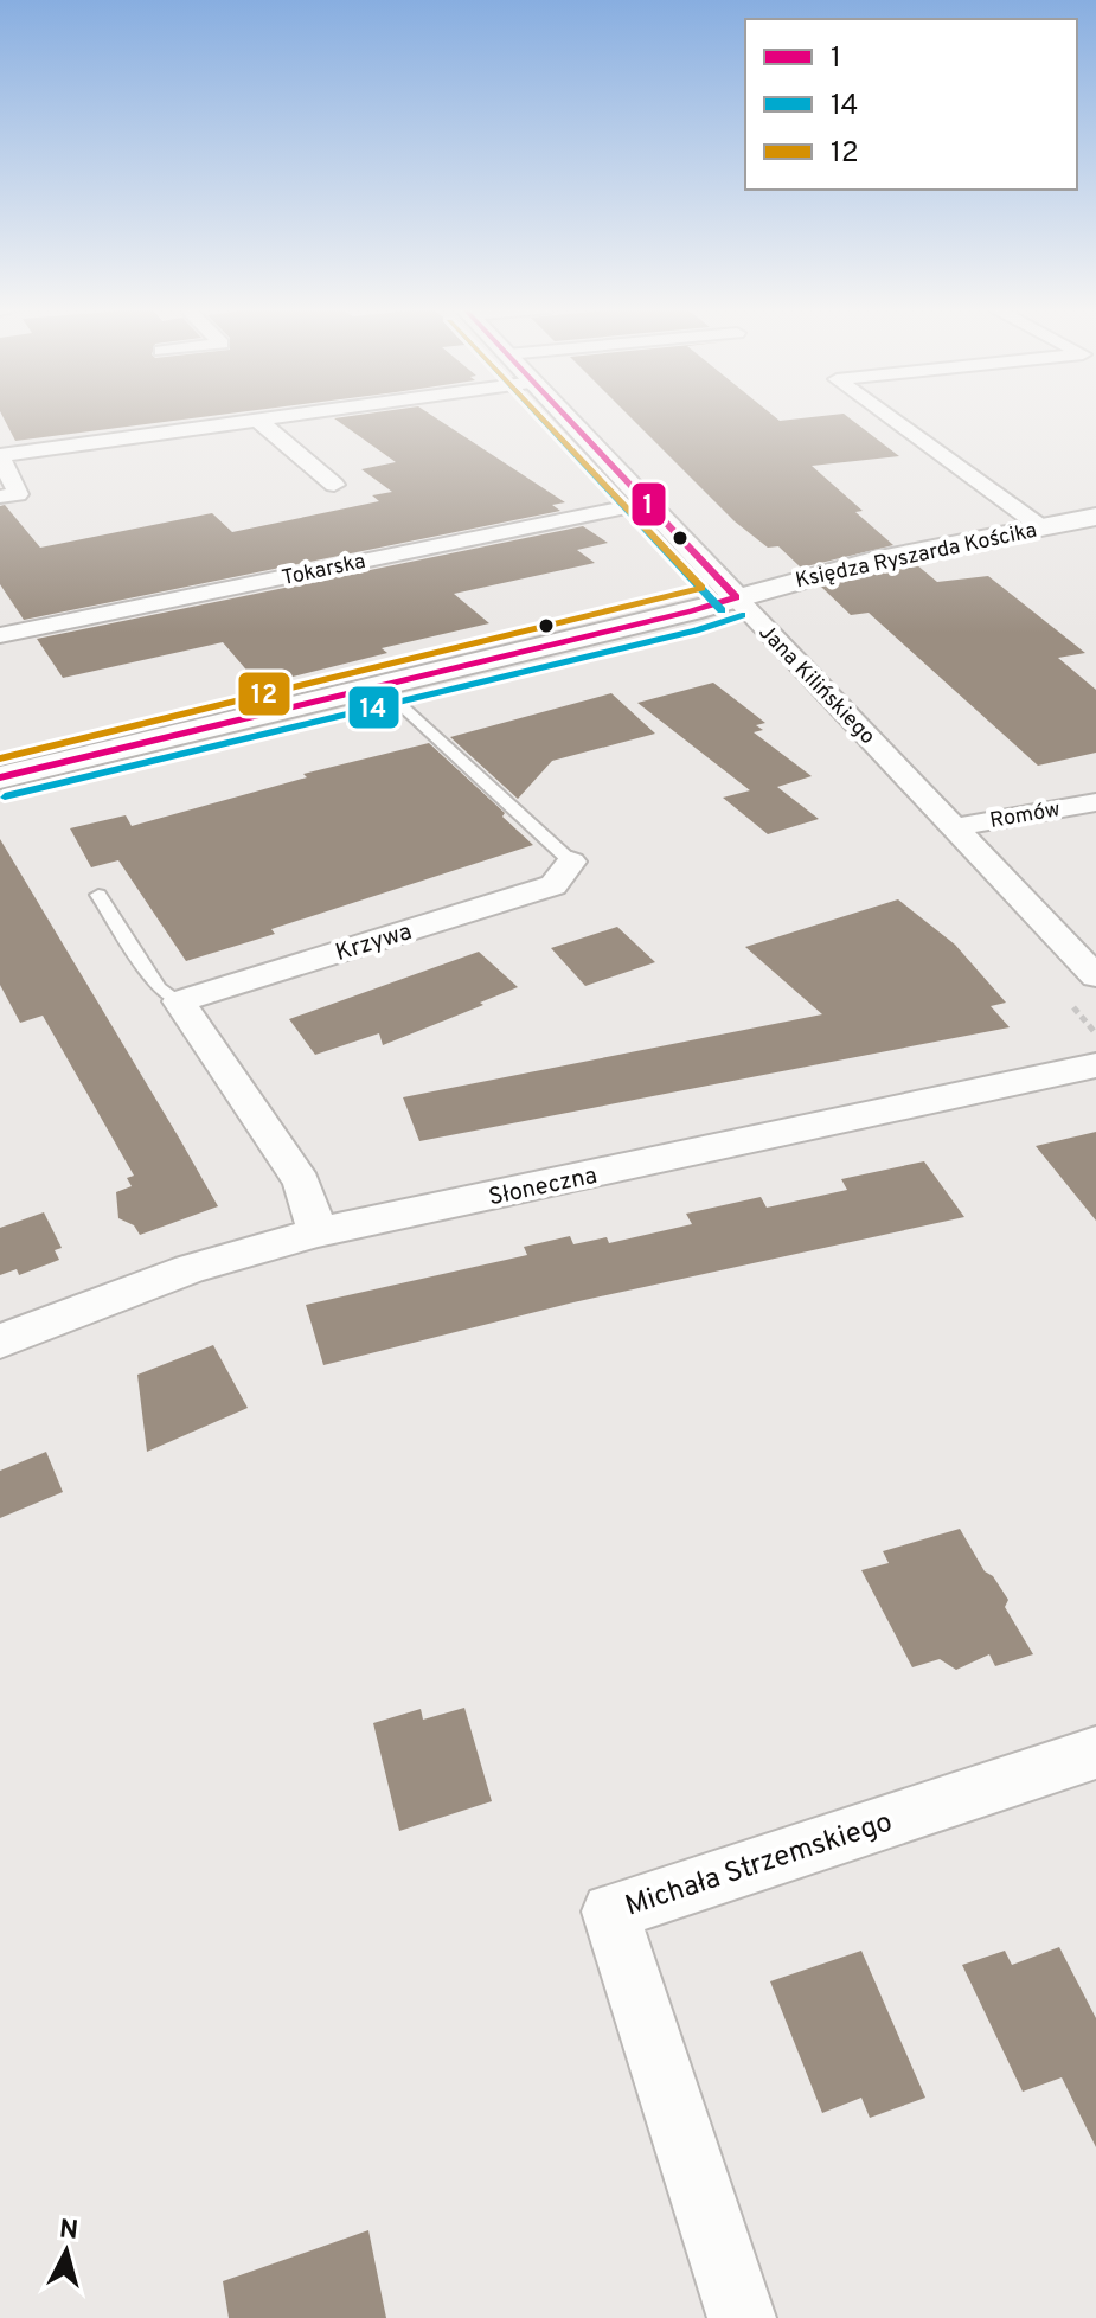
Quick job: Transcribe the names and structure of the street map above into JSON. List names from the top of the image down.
{
  "streets": {
    "street": [
      "Księdza Ryszarda Kościka",
      "Tokarska",
      "Jana Kilińskiego",
      "Romów",
      "Krzywa",
      "Słoneczna",
      "Michała Strzemskiego"
    ]
  },
  "crossings": [
    ["Księdza Ryszarda Kościka", "Jana Kilińskiego"],
    ["Księdza Ryszarda Kościka", "Krzywa"],
    ["Tokarska", "Jana Kilińskiego"],
    ["Jana Kilińskiego", "Romów"]
  ],
  "lines": ["transit line 1", "transit line 14", "transit line 12"],
  "legend": ["1", "14", "12"],
  "north": "top"
}
